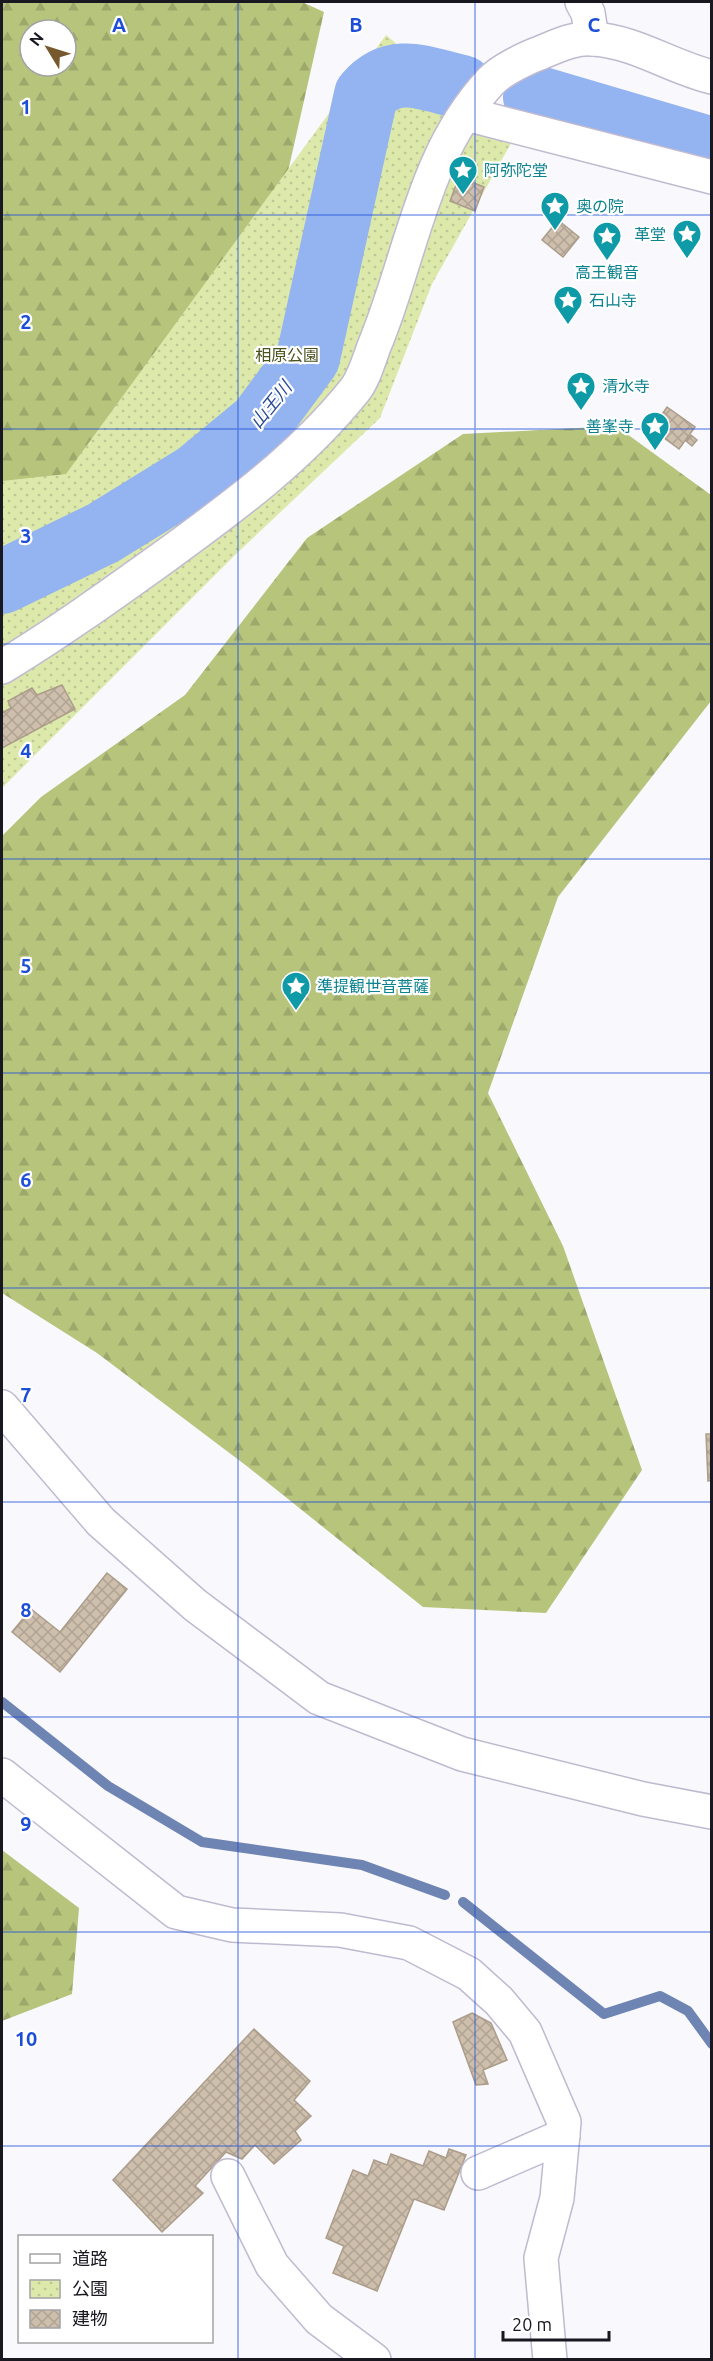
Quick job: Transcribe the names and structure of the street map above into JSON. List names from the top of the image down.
{
  "water": ["山王川"],
  "parks": ["相原公園"],
  "places": {
    "place": [
      "阿弥陀堂",
      "奥の院",
      "革堂",
      "高王観音",
      "石山寺",
      "清水寺",
      "善峯寺",
      "準提観世音菩薩"
    ]
  },
  "legend": ["道路", "公園", "建物"],
  "scale_bar": "20 m",
  "north": "top left",
  "grid": {
    "columns": ["A", "B", "C"],
    "rows": [
      "1",
      "2",
      "3",
      "4",
      "5",
      "6",
      "7",
      "8",
      "9",
      "10"
    ]
  }
}
